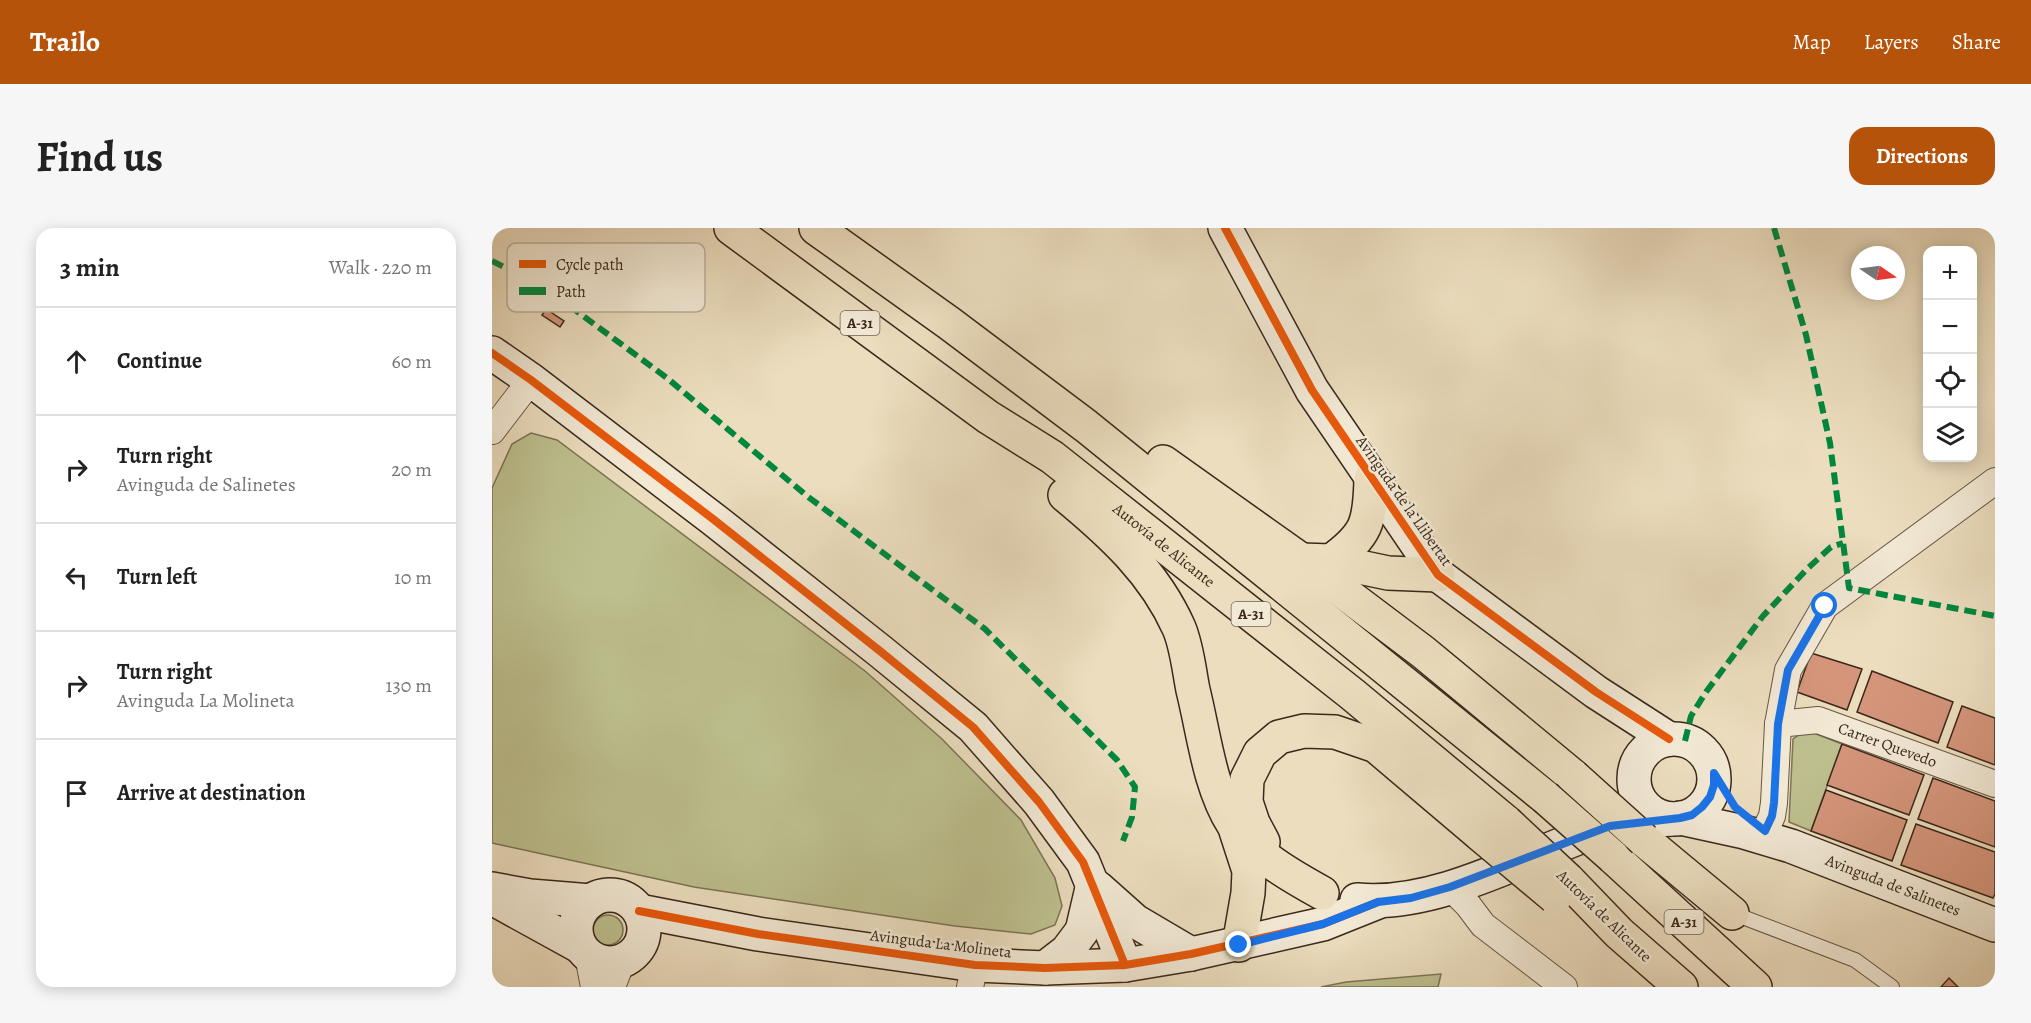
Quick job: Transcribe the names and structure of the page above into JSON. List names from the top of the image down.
{
  "streets": {
    "highway": ["A-31", "Autovía de Alicante"],
    "street": [
      "Avinguda de la Llibertat",
      "Carrer Quevedo",
      "Avinguda de Salinetes",
      "Avinguda La Molineta"
    ]
  },
  "crossings": [
    ["A-31", "Avinguda La Molineta"],
    ["Avinguda de la Llibertat", "Avinguda de Salinetes"],
    ["Avinguda de la Llibertat", "Avinguda La Molineta"],
    ["Avinguda de Salinetes", "Avinguda La Molineta"]
  ],
  "legend": ["Cycle path", "Path"],
  "north": "right",
  "page": {
    "header": "Trailo",
    "nav": ["Map", "Layers", "Share"],
    "buttons": "Directions",
    "title": "Find us",
    "heading": ["3 min", "Walk · 220 m"],
    "map_buttons": ["+", "−"],
    "list": [
      ["Continue", "60 m"],
      ["Turn right", "Avinguda de Salinetes", "20 m"],
      ["Turn left", "10 m"],
      ["Turn right", "Avinguda La Molineta", "130 m"],
      "Arrive at destination"
    ]
  }
}
